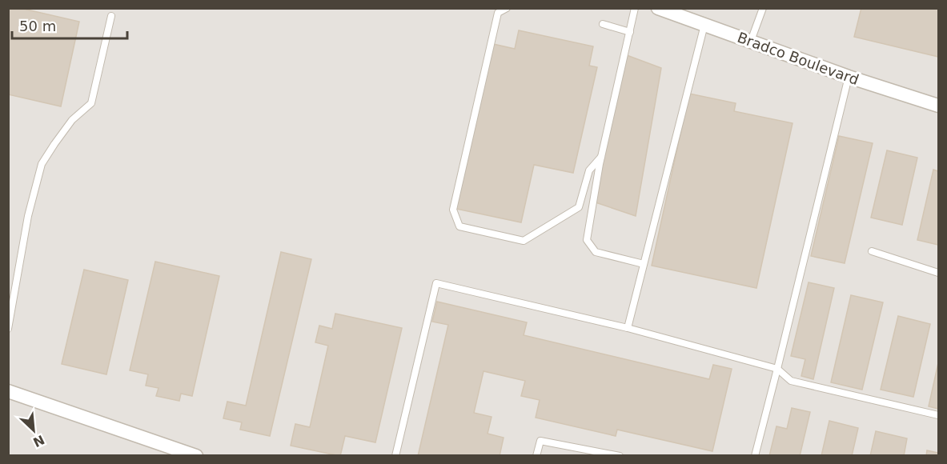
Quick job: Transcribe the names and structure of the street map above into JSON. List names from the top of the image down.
{
  "streets": {
    "street": ["Bradco Boulevard"]
  },
  "scale_bar": "50 m",
  "north": "bottom right"
}
